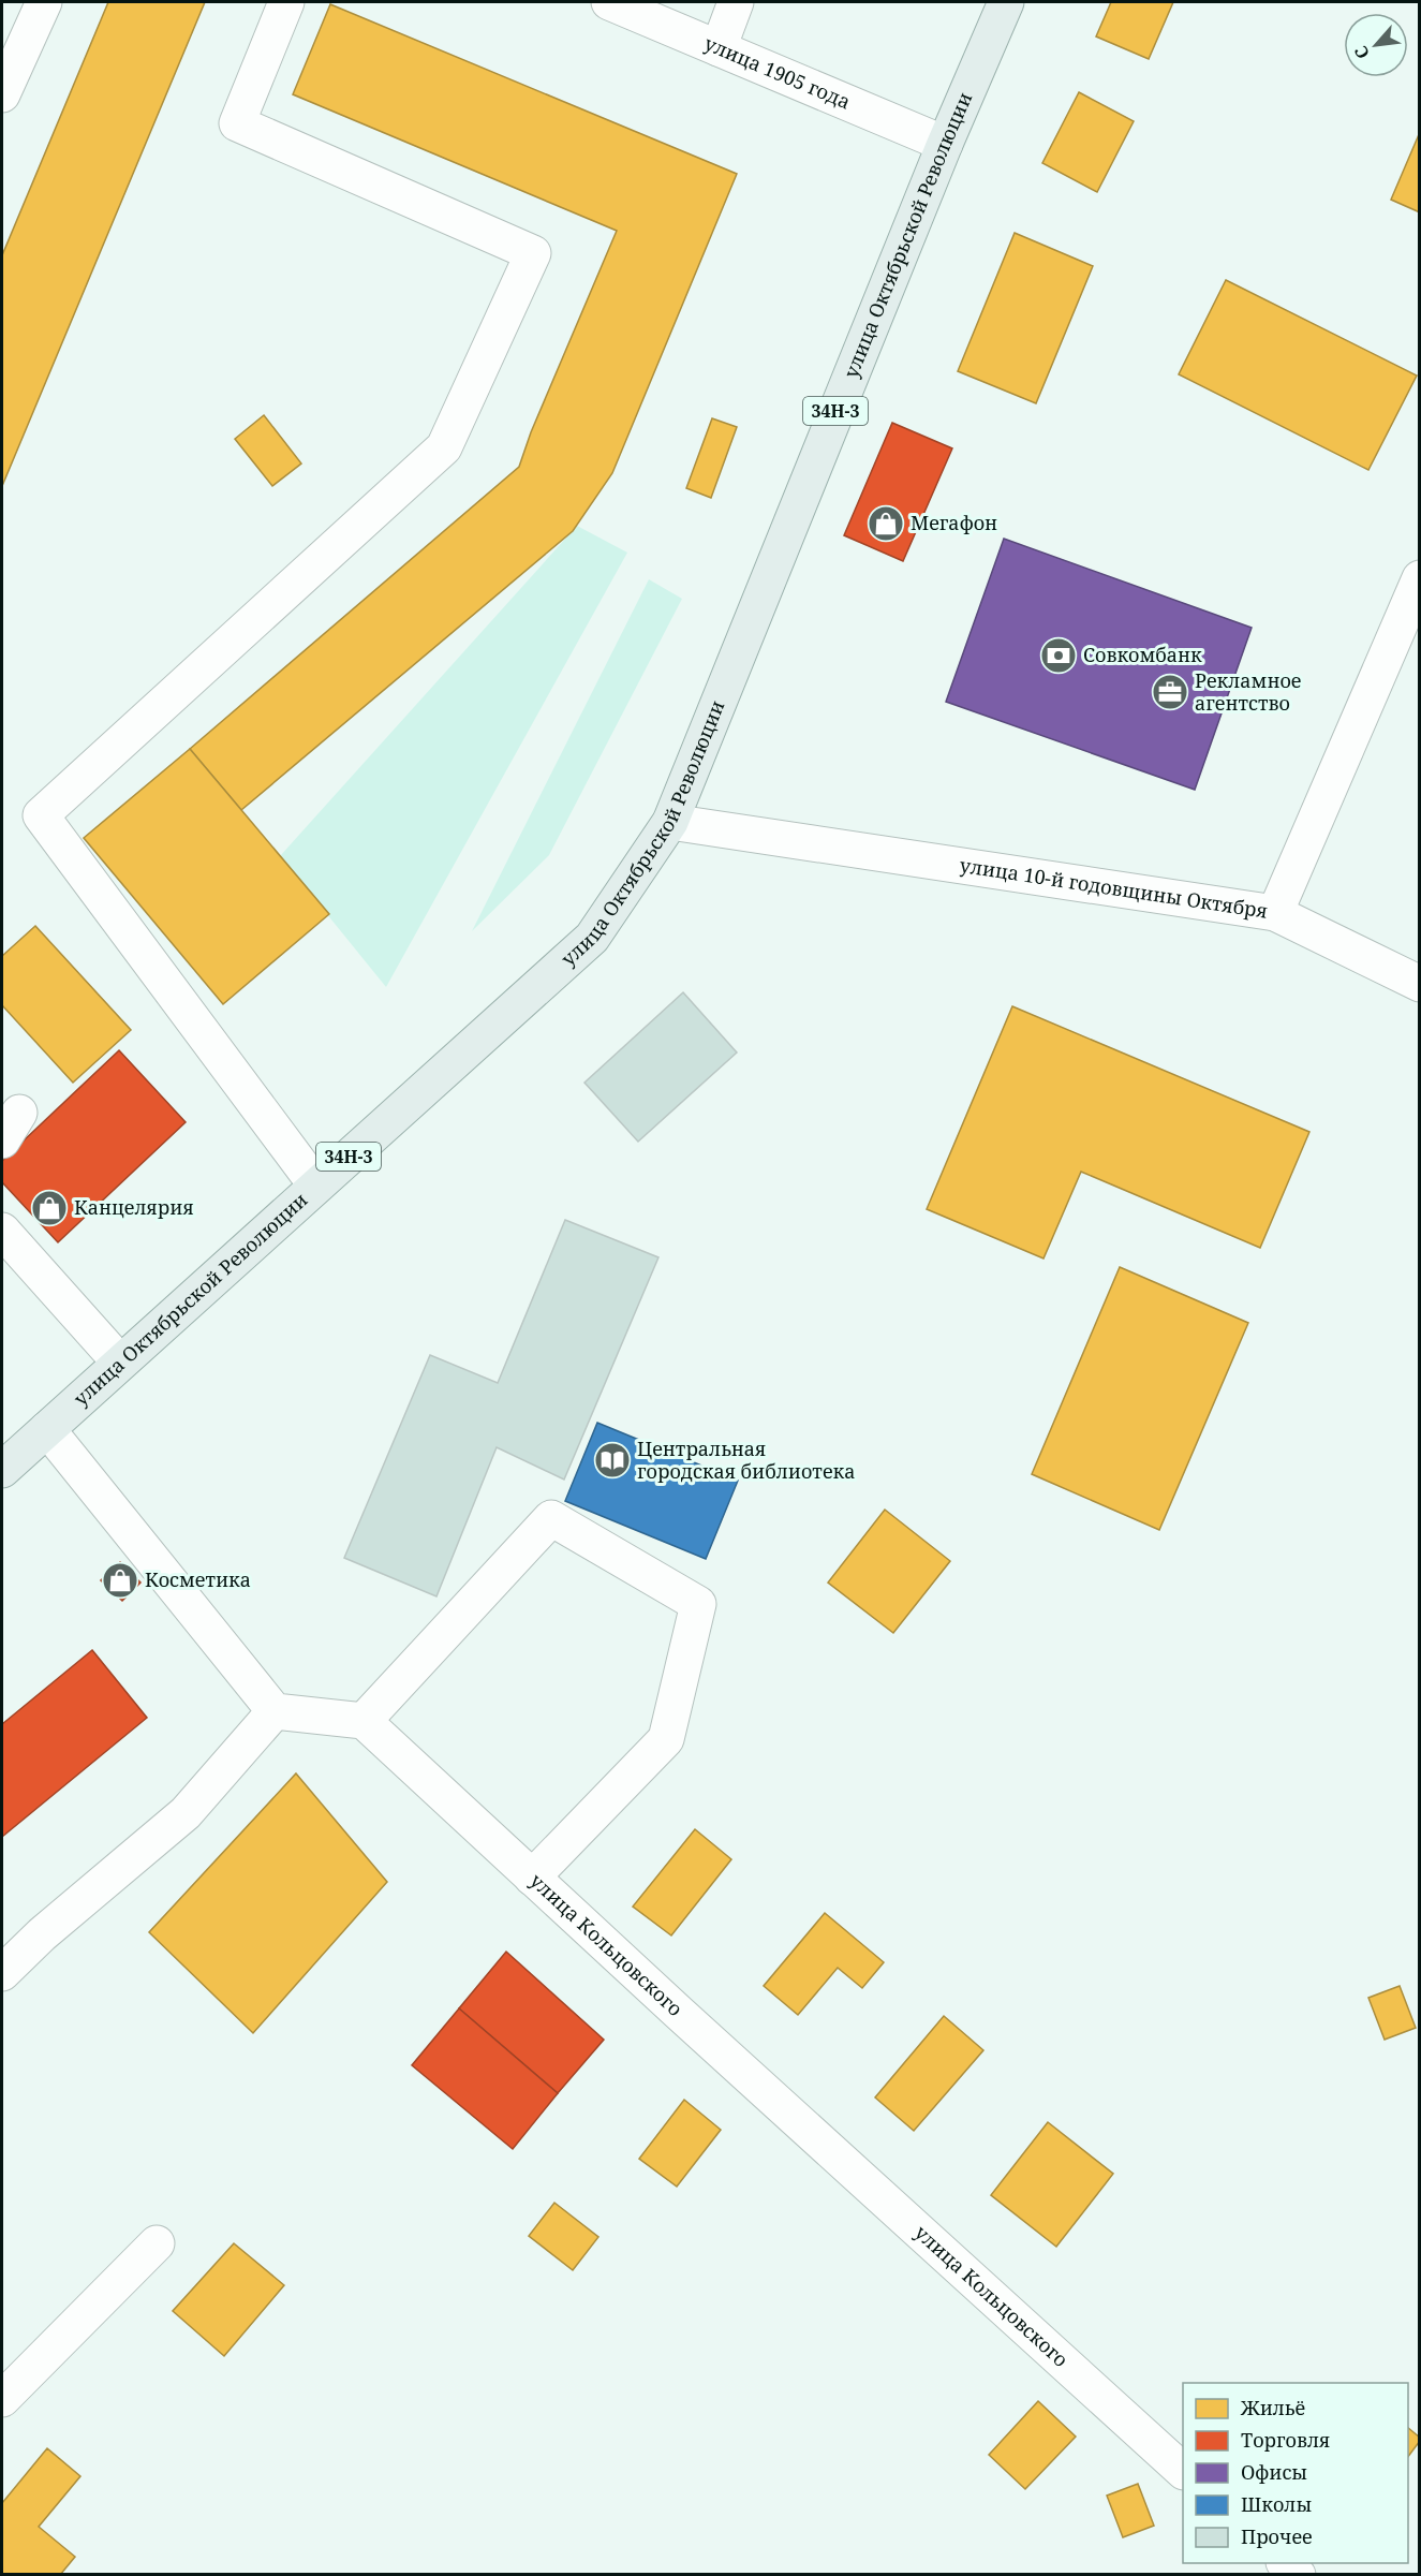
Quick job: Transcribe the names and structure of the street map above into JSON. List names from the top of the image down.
{
  "streets": {
    "main road": ["улица Октябрьской Революции", "34Н-3"],
    "street": ["улица 1905 года", "улица 10-й годовщины Октября", "улица Кольцовского"]
  },
  "crossings": [
    ["улица 1905 года", "улица Октябрьской Революции"],
    ["улица Октябрьской Революции", "улица 10-й годовщины Октября"]
  ],
  "places": {
    "shop": ["Мегафон", "Канцелярия", "Косметика"],
    "bank": ["Совкомбанк"],
    "office": ["Рекламное агентство"],
    "library": ["Центральная городская библиотека"]
  },
  "legend": [
    "Жильё",
    "Торговля",
    "Офисы",
    "Школы",
    "Прочее"
  ],
  "north": "bottom left"
}
